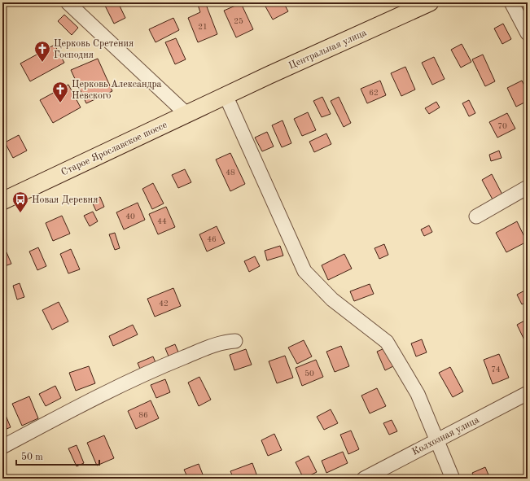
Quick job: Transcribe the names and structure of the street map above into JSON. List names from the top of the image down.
{
  "streets": {
    "main road": ["Центральная улица", "Старое Ярославское шоссе"],
    "street": ["Колхозная улица"]
  },
  "crossings": [
    ["Центральная улица", "Старое Ярославское шоссе"]
  ],
  "places": {
    "church": ["Церковь Сретения Господня", "Церковь Александра Невского"],
    "bus stop": ["Новая Деревня"]
  },
  "house_numbers": [
    "25",
    "21",
    "62",
    "70",
    "48",
    "40",
    "44",
    "46",
    "42",
    "74",
    "50",
    "86"
  ],
  "scale_bar": "50 m"
}
